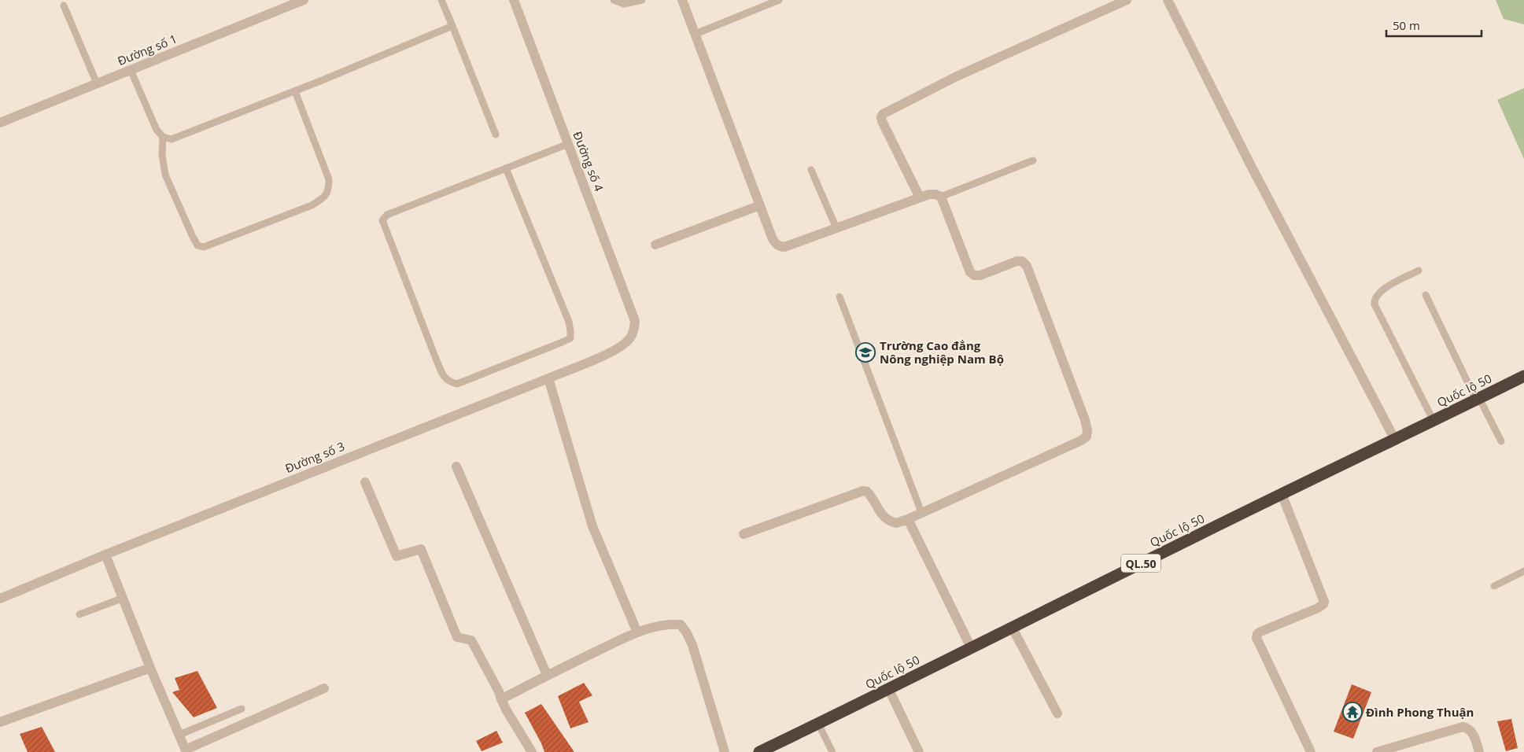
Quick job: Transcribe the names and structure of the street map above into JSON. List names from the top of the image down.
{
  "streets": {
    "highway": ["Quốc lộ 50", "QL.50"],
    "street": ["Đường số 1", "Đường số 4", "Đường số 3"]
  },
  "crossings": [
    ["Đường số 4", "Đường số 3"]
  ],
  "places": {
    "school or university": ["Trường Cao đẳng Nông nghiệp Nam Bộ"],
    "temple": ["Đình Phong Thuận"]
  },
  "scale_bar": "50 m"
}
